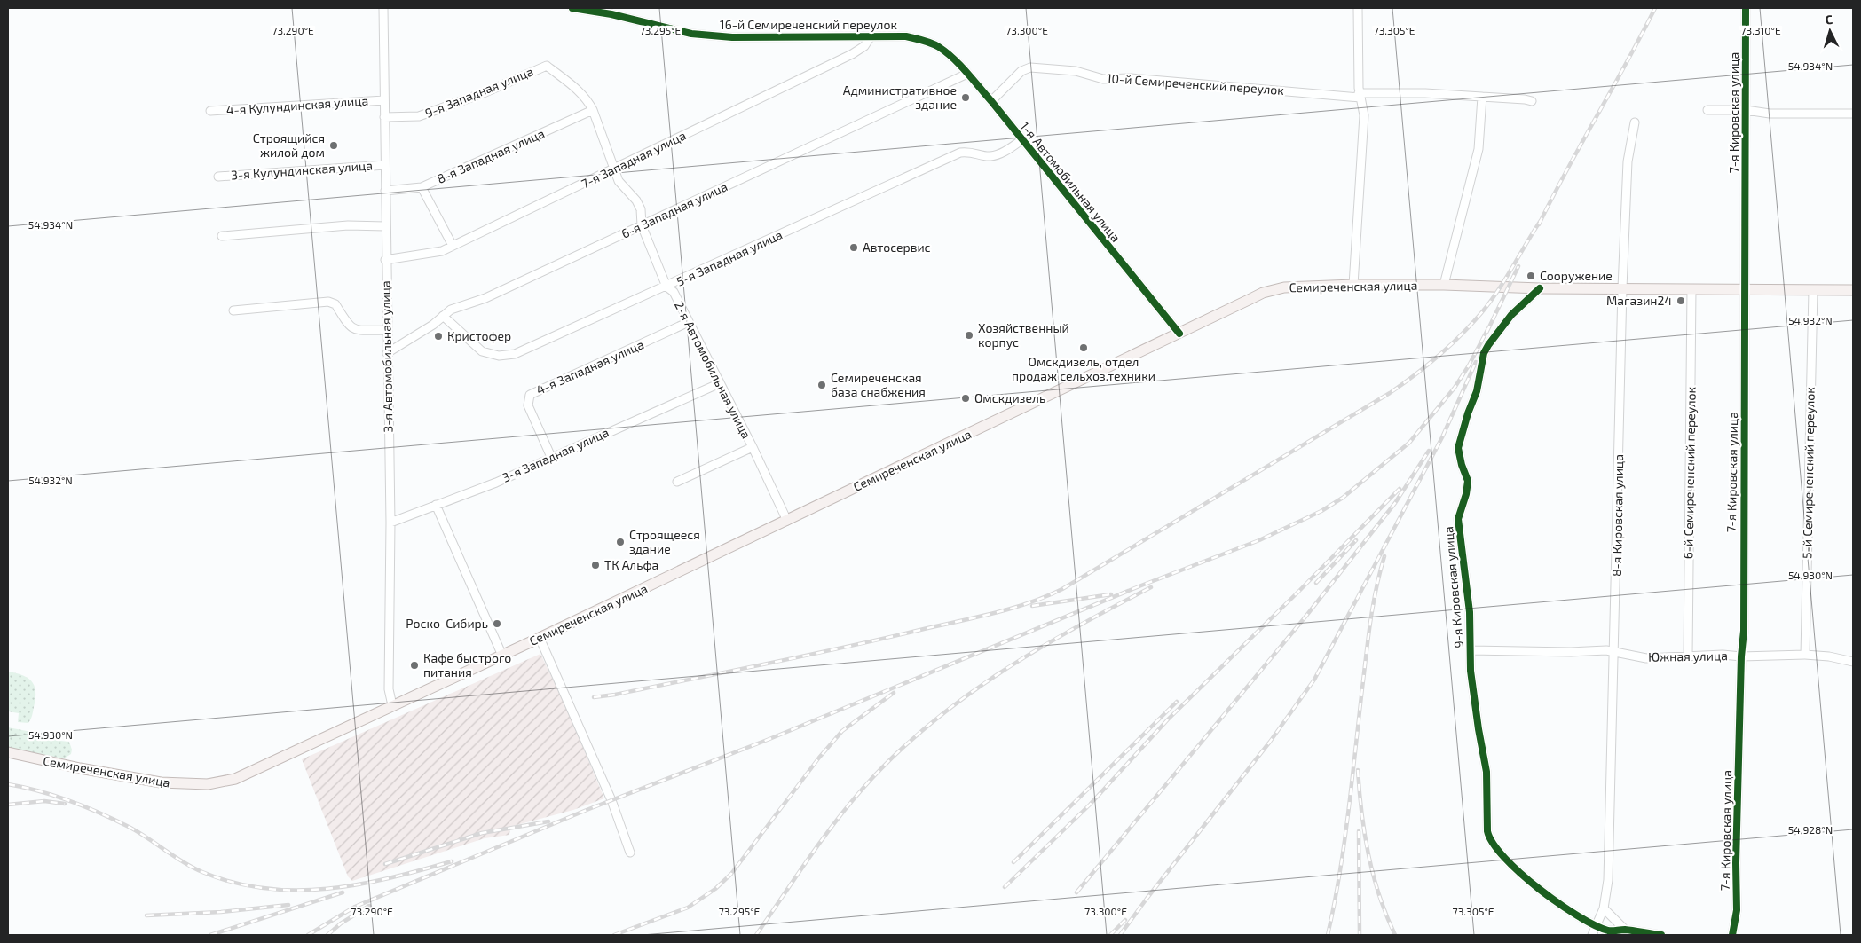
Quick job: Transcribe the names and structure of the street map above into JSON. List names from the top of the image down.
{
  "streets": {
    "main road": ["Семиреченская улица"],
    "street": [
      "16-й Семиреченский переулок",
      "10-й Семиреченский переулок",
      "9-я Западная улица",
      "4-я Кулундинская улица",
      "7-я Кировская улица",
      "8-я Западная улица",
      "7-я Западная улица",
      "3-я Кулундинская улица",
      "1-я Автомобильная улица",
      "6-я Западная улица",
      "5-я Западная улица",
      "3-я Автомобильная улица",
      "4-я Западная улица",
      "2-я Автомобильная улица",
      "3-я Западная улица",
      "6-й Семиреченский переулок",
      "5-й Семиреченский переулок",
      "8-я Кировская улица",
      "9-я Кировская улица",
      "Южная улица"
    ]
  },
  "crossings": [
    ["16-й Семиреченский переулок", "7-я Западная улица"],
    ["16-й Семиреченский переулок", "1-я Автомобильная улица"],
    ["10-й Семиреченский переулок", "1-я Автомобильная улица"],
    ["9-я Западная улица", "3-я Автомобильная улица"],
    ["9-я Западная улица", "2-я Автомобильная улица"],
    ["4-я Кулундинская улица", "3-я Автомобильная улица"],
    ["7-я Кировская улица", "Семиреченская улица"],
    ["7-я Кировская улица", "Южная улица"],
    ["8-я Западная улица", "3-я Автомобильная улица"],
    ["8-я Западная улица", "2-я Автомобильная улица"],
    ["7-я Западная улица", "3-я Автомобильная улица"],
    ["7-я Западная улица", "2-я Автомобильная улица"],
    ["3-я Кулундинская улица", "3-я Автомобильная улица"],
    ["1-я Автомобильная улица", "6-я Западная улица"],
    ["1-я Автомобильная улица", "5-я Западная улица"],
    ["1-я Автомобильная улица", "Семиреченская улица"],
    ["6-я Западная улица", "5-я Западная улица"],
    ["6-я Западная улица", "3-я Автомобильная улица"],
    ["6-я Западная улица", "2-я Автомобильная улица"],
    ["5-я Западная улица", "2-я Автомобильная улица"],
    ["Семиреченская улица", "3-я Автомобильная улица"],
    ["Семиреченская улица", "2-я Автомобильная улица"],
    ["Семиреченская улица", "6-й Семиреченский переулок"],
    ["Семиреченская улица", "5-й Семиреченский переулок"],
    ["Семиреченская улица", "8-я Кировская улица"],
    ["Семиреченская улица", "9-я Кировская улица"],
    ["3-я Автомобильная улица", "3-я Западная улица"],
    ["4-я Западная улица", "2-я Автомобильная улица"],
    ["4-я Западная улица", "3-я Западная улица"],
    ["2-я Автомобильная улица", "3-я Западная улица"],
    ["6-й Семиреченский переулок", "Южная улица"],
    ["5-й Семиреченский переулок", "Южная улица"],
    ["8-я Кировская улица", "9-я Кировская улица"],
    ["8-я Кировская улица", "Южная улица"],
    ["9-я Кировская улица", "Южная улица"]
  ],
  "places": [
    "Административное здание",
    "Строящийся жилой дом",
    "Автосервис",
    "Сооружение",
    "Магазин24",
    "Хозяйственный корпус",
    "Кристофер",
    "Омскдизель, отдел продаж сельхоз.техники",
    "Семиреченская база снабжения",
    "Омскдизель",
    "Строящееся здание",
    "ТК Альфа",
    "Роско-Сибирь",
    "Кафе быстрого питания"
  ],
  "north": "top",
  "coordinates": [
    "73.290°E",
    "73.295°E",
    "73.300°E",
    "73.305°E",
    "73.310°E",
    "54.934°N",
    "54.932°N",
    "54.930°N",
    "54.928°N"
  ]
}
